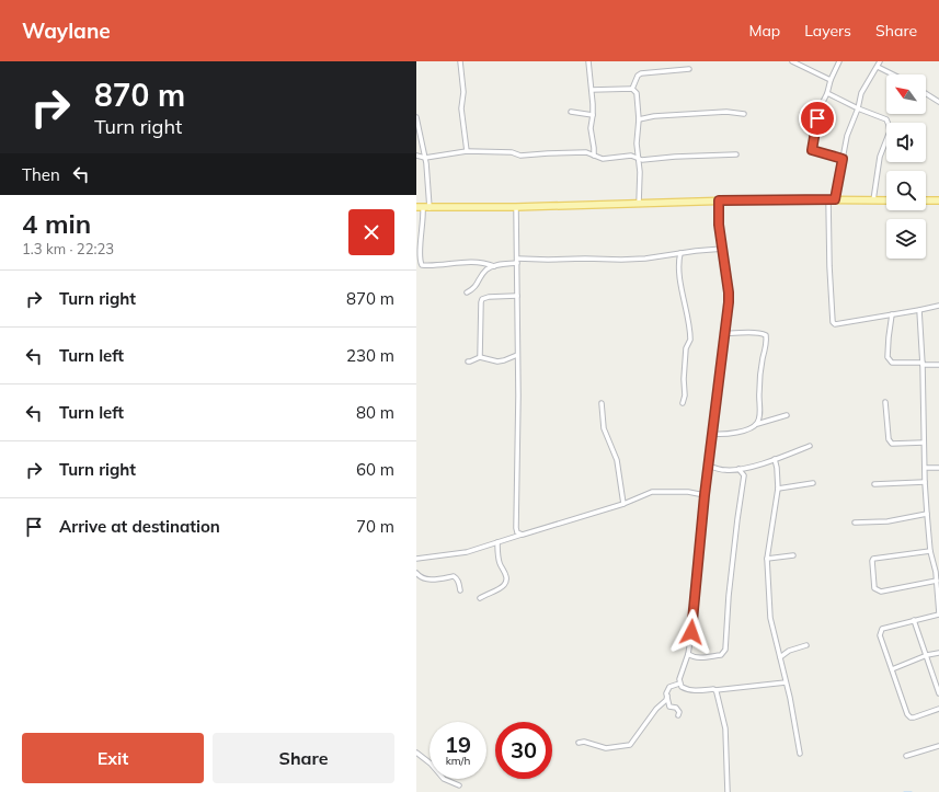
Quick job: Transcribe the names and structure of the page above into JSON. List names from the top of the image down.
{
  "north": "top left",
  "page": {
    "header": "Waylane",
    "nav": ["Map", "Layers", "Share"],
    "turn": ["870 m", "Turn right"],
    "then": "Then",
    "heading": ["4 min", "1.3 km · 22:23"],
    "list": [
      {
        "name": "Turn right",
        "value": "870 m"
      },
      {
        "name": "Turn left",
        "value": "230 m"
      },
      {
        "name": "Turn left",
        "value": "80 m"
      },
      {
        "name": "Turn right",
        "value": "60 m"
      },
      {
        "name": "Arrive at destination",
        "value": "70 m"
      }
    ],
    "speed": "19 km/h",
    "limit": "30",
    "buttons": ["Exit", "Share"]
  }
}
